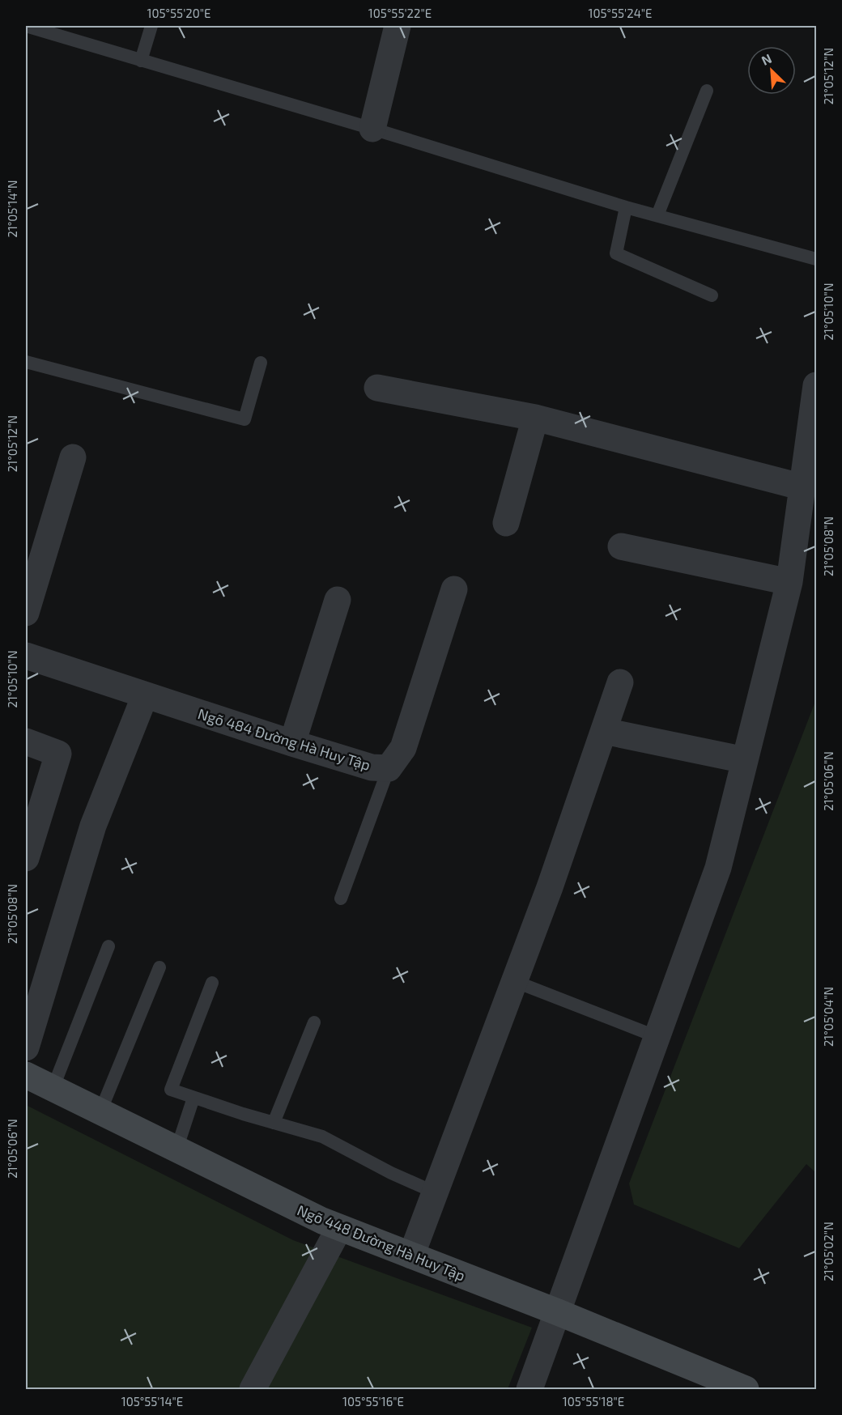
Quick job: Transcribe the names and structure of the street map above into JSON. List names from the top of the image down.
{
  "streets": {
    "street": ["Ngõ 484 Đường Hà Huy Tập", "Ngõ 448 Đường Hà Huy Tập"]
  },
  "north": "top left",
  "coordinates": [
    "105°55'20\"E",
    "105°55'22\"E",
    "105°55'24\"E",
    "21°05'12\"N",
    "21°05'14\"N",
    "21°05'10\"N",
    "21°05'08\"N",
    "21°05'06\"N",
    "21°05'04\"N",
    "21°05'02\"N",
    "105°55'14\"E",
    "105°55'16\"E",
    "105°55'18\"E"
  ]
}
